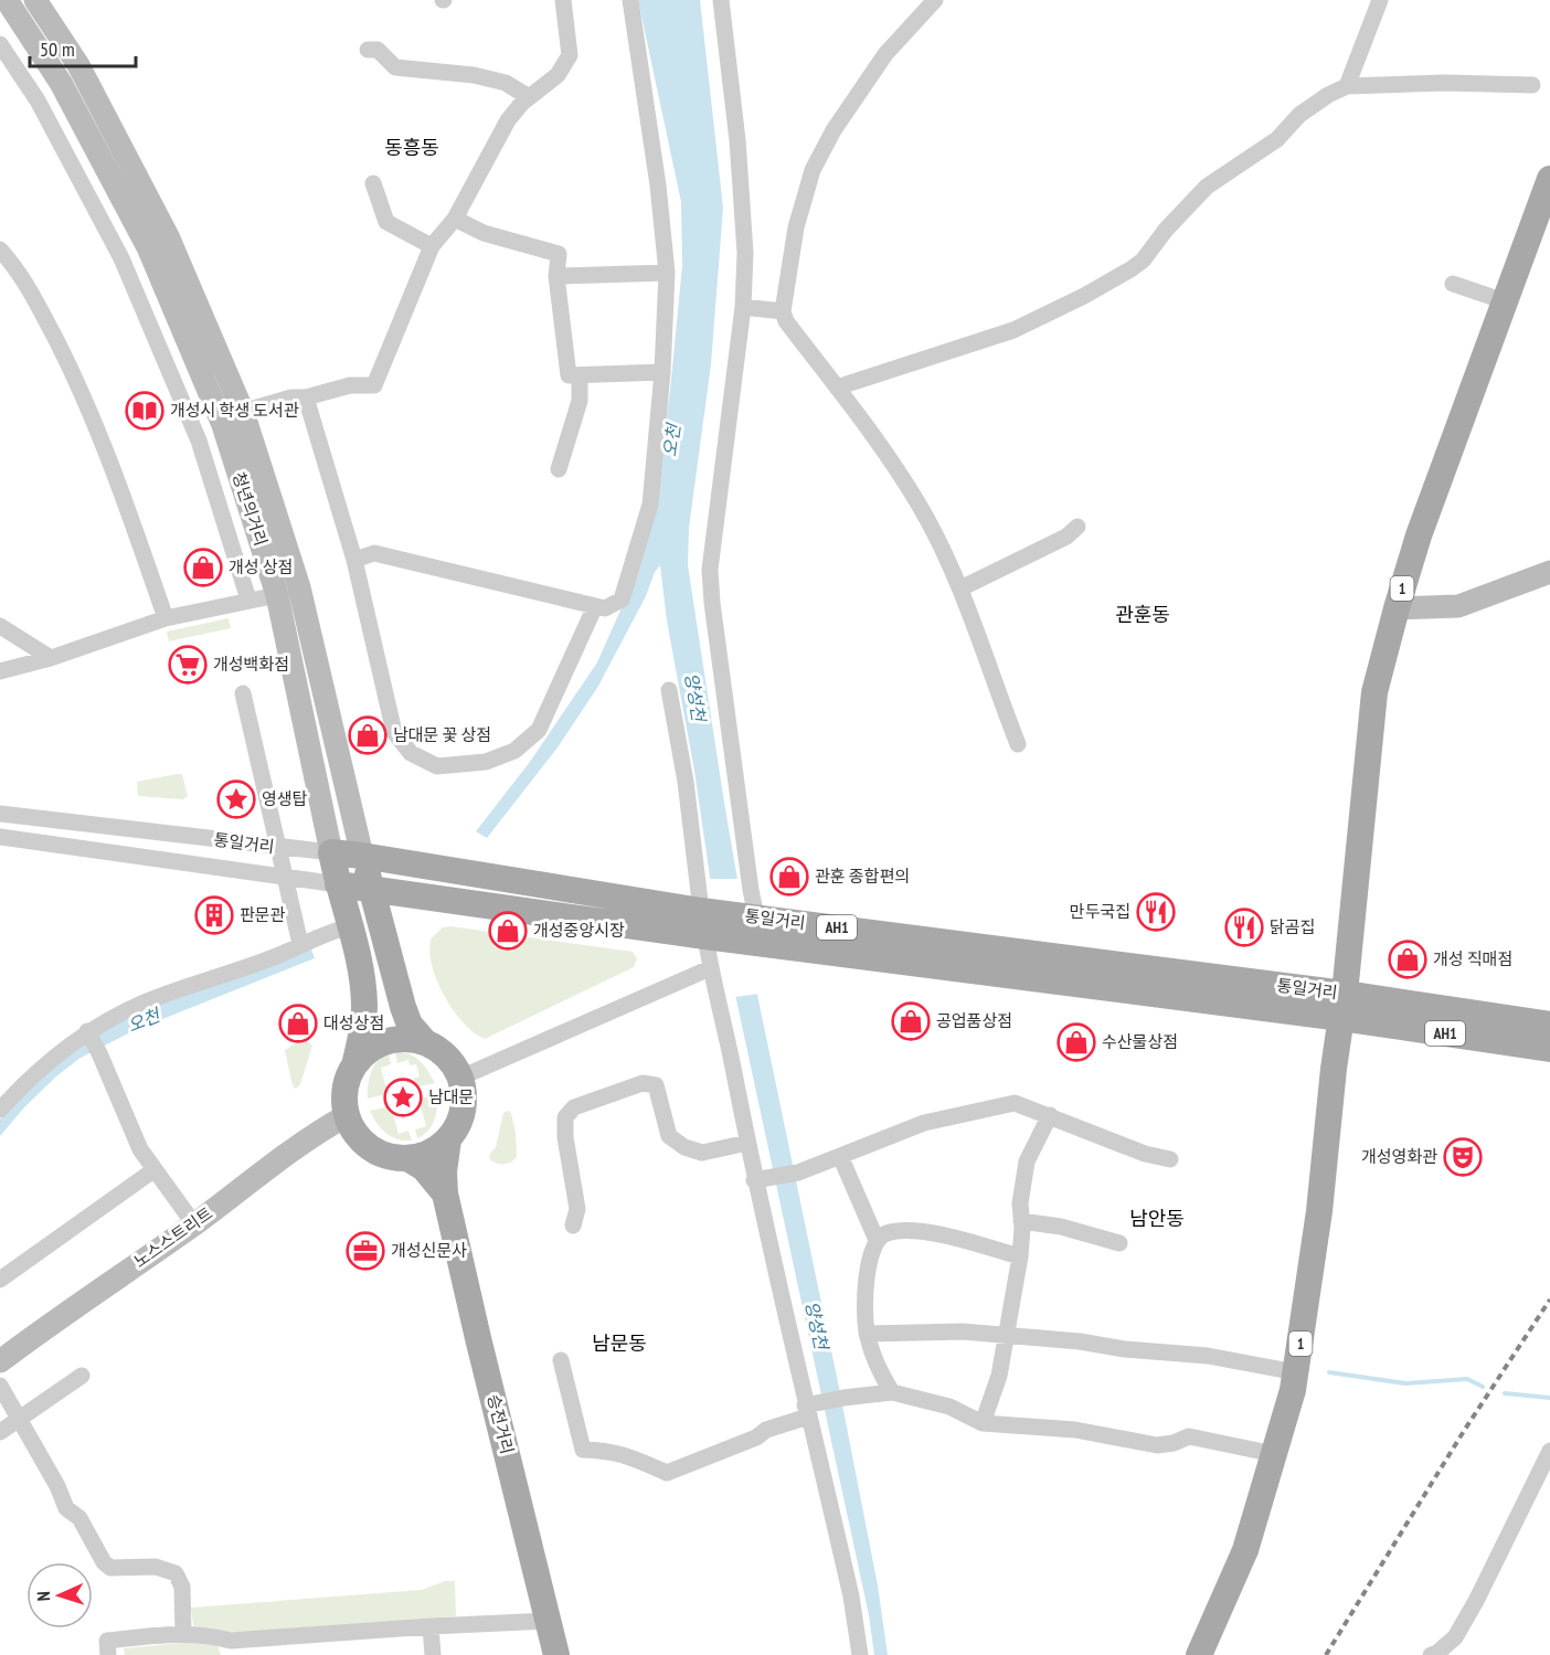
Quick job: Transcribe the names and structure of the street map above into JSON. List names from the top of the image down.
{
  "streets": {
    "main road": [
      "청년의거리",
      "1",
      "통일거리",
      "AH1",
      "노스스트리트",
      "승전거리"
    ]
  },
  "crossings": [
    ["청년의거리", "통일거리"],
    ["청년의거리", "노스스트리트"],
    ["1", "통일거리"]
  ],
  "districts": [
    "동흥동",
    "관훈동",
    "남안동",
    "남문동"
  ],
  "water": ["오천", "양성천"],
  "places": {
    "library": ["개성시 학생 도서관"],
    "shop": [
      "개성 상점",
      "남대문 꽃 상점",
      "관훈 종합편의",
      "개성중앙시장",
      "개성 직매점",
      "공업품상점",
      "대성상점",
      "수산물상점"
    ],
    "supermarket": ["개성백화점"],
    "place": ["영생탑", "남대문"],
    "restaurant": ["만두국집", "닭곰집"],
    "building": ["판문관"],
    "theatre": ["개성영화관"],
    "office": ["개성신문사"]
  },
  "scale_bar": "50 m",
  "north": "left"
}
